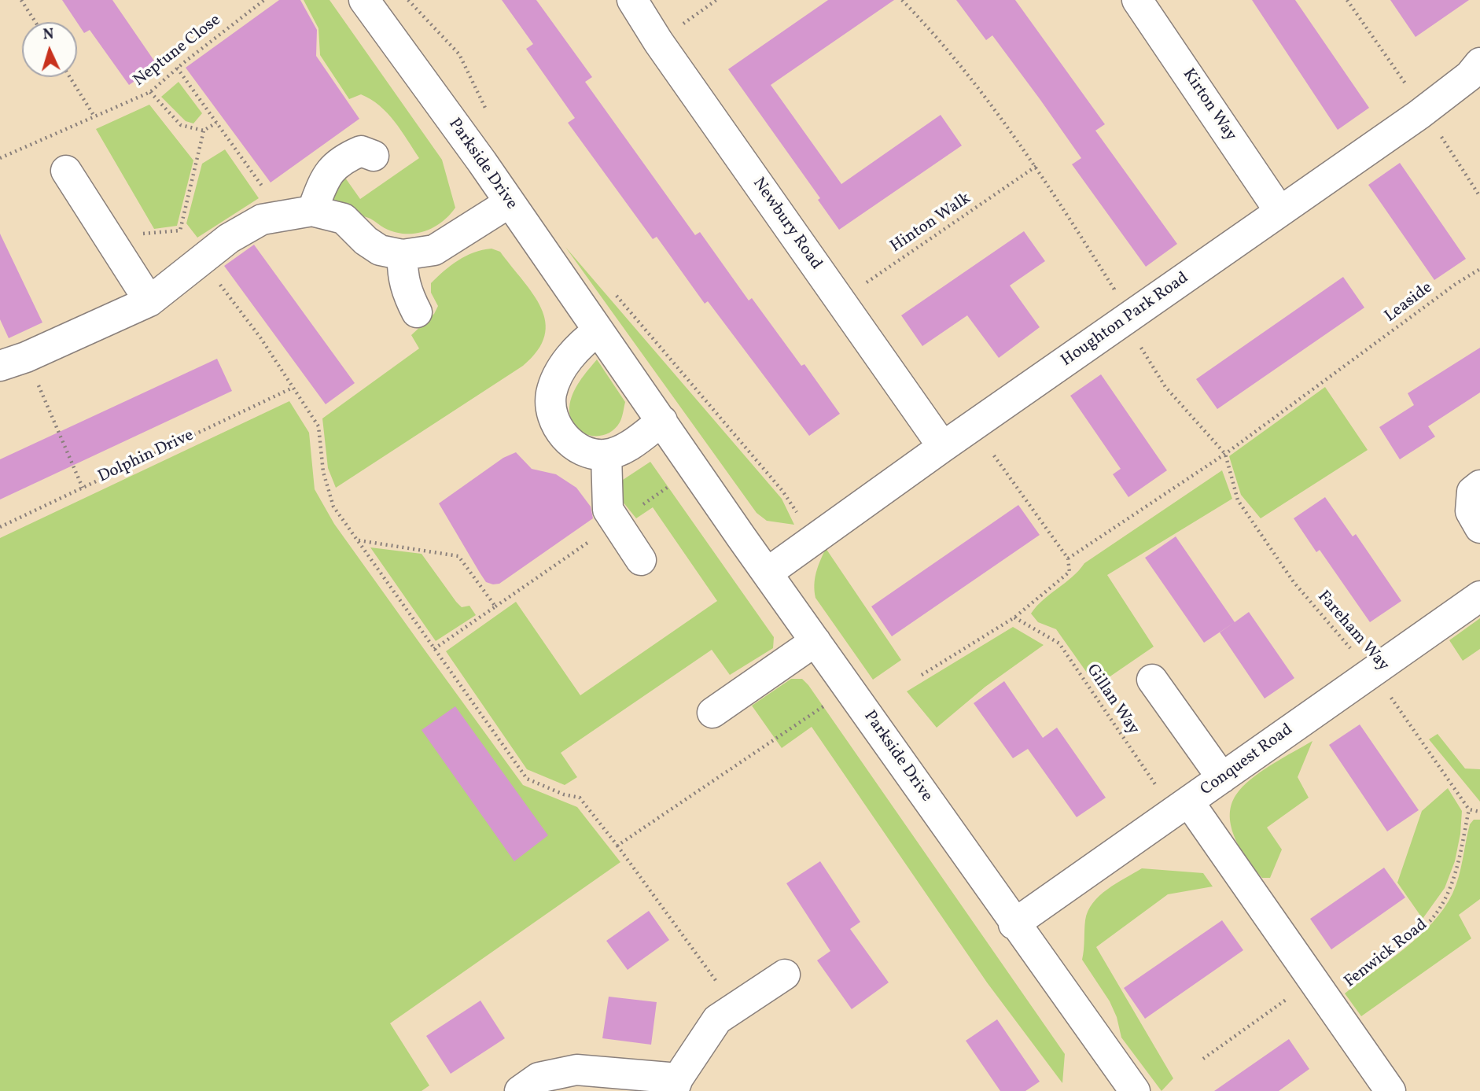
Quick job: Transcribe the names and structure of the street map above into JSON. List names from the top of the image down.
{
  "streets": {
    "street": [
      "Kirton Way",
      "Parkside Drive",
      "Newbury Road",
      "Houghton Park Road",
      "Conquest Road"
    ],
    "path": [
      "Neptune Close",
      "Hinton Walk",
      "Leaside",
      "Dolphin Drive",
      "Fareham Way",
      "Gillan Way",
      "Fenwick Road"
    ]
  },
  "crossings": [
    ["Kirton Way", "Houghton Park Road"],
    ["Parkside Drive", "Houghton Park Road"],
    ["Parkside Drive", "Conquest Road"],
    ["Hinton Walk", "Newbury Road"],
    ["Newbury Road", "Houghton Park Road"],
    ["Leaside", "Fareham Way"],
    ["Houghton Park Road", "Fareham Way"],
    ["Fareham Way", "Conquest Road"],
    ["Fareham Way", "Fenwick Road"],
    ["Gillan Way", "Conquest Road"]
  ],
  "north": "top"
}
